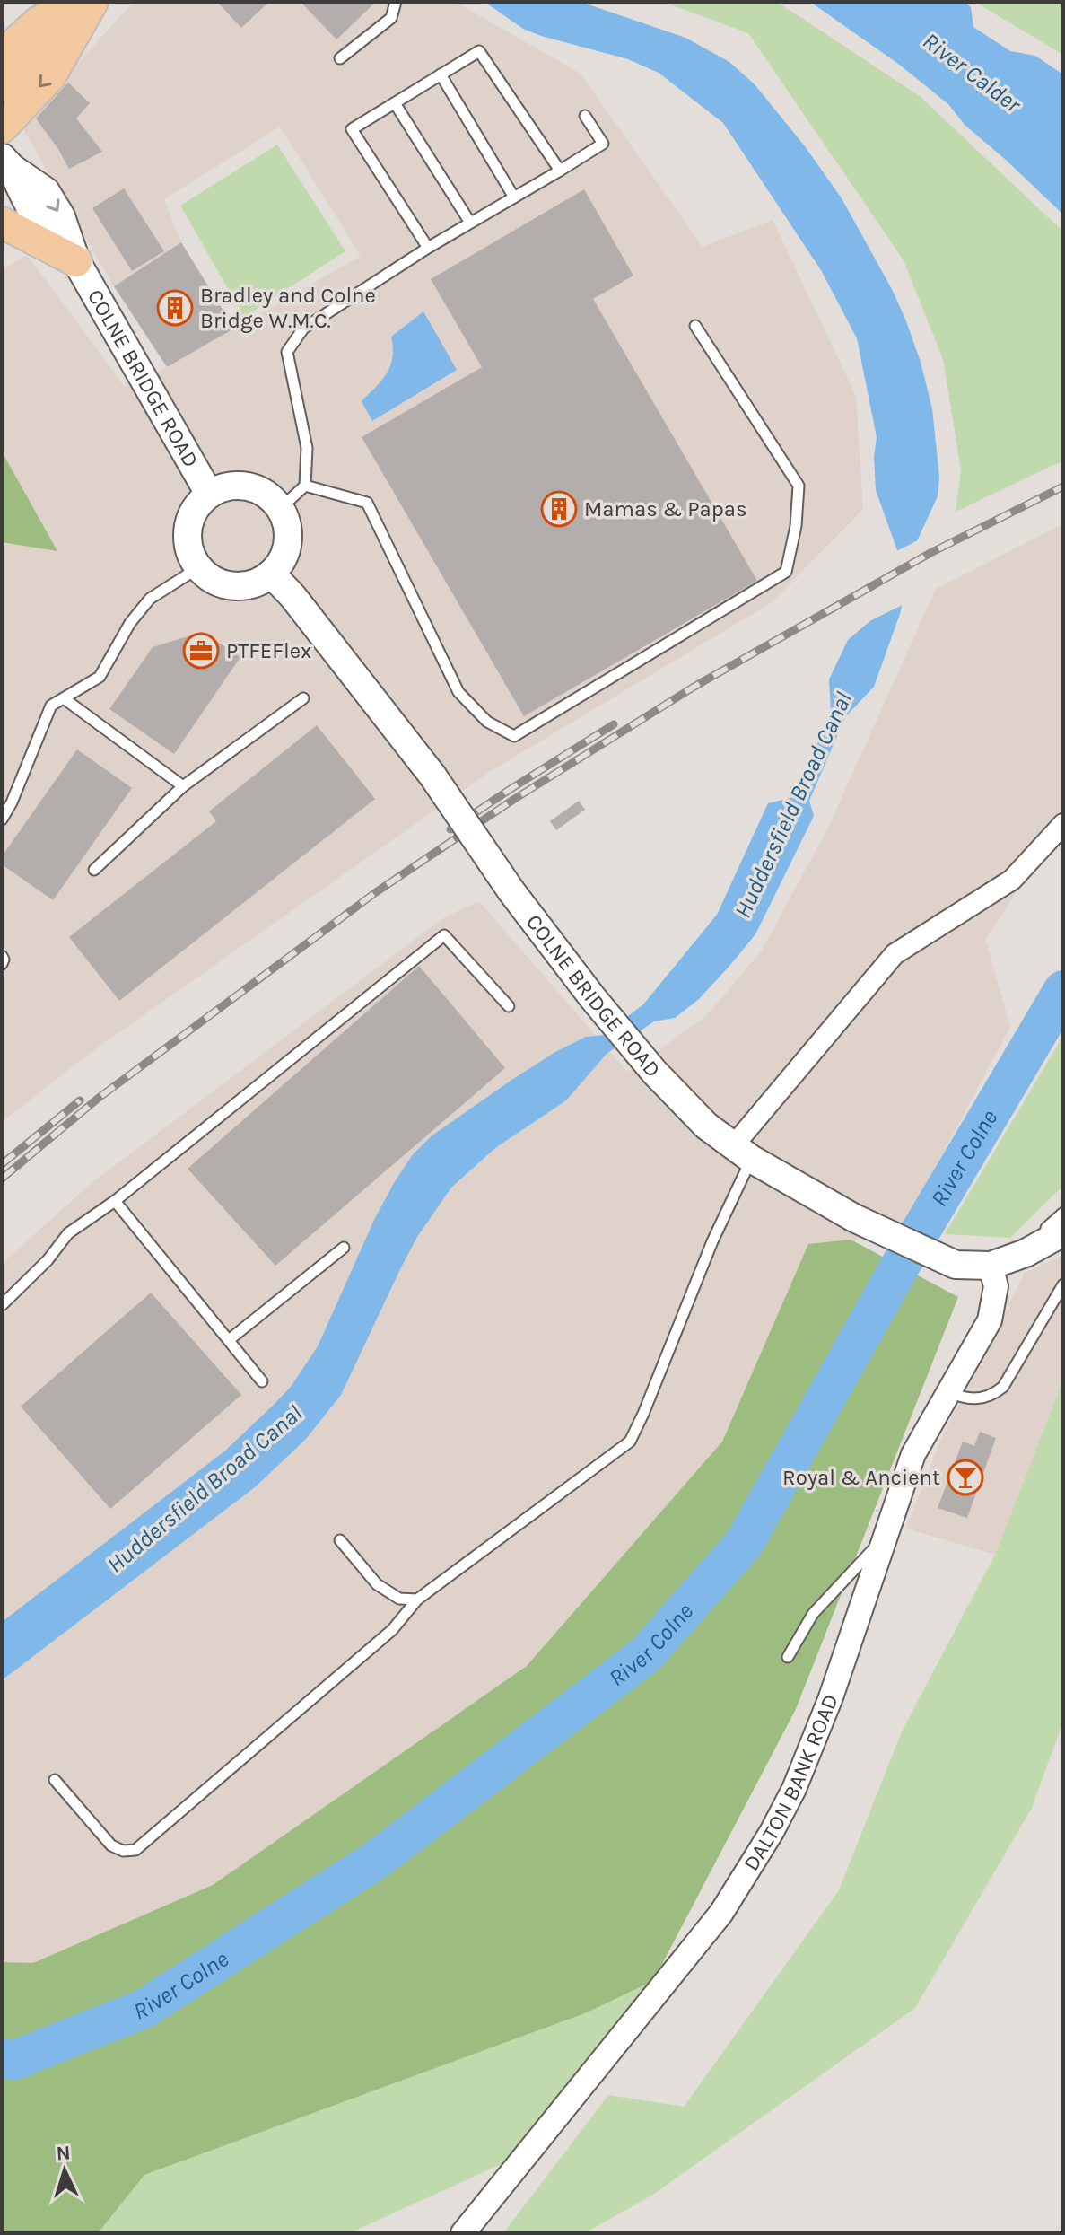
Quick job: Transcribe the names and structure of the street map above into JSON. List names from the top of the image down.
{
  "streets": {
    "main road": ["COLNE BRIDGE ROAD"],
    "street": ["DALTON BANK ROAD"]
  },
  "crossings": [
    ["COLNE BRIDGE ROAD", "DALTON BANK ROAD"]
  ],
  "water": ["River Calder", "Huddersfield Broad Canal", "River Colne"],
  "places": {
    "building": ["Bradley and Colne Bridge W.M.C.", "Mamas & Papas"],
    "office": ["PTFEFlex"],
    "bar": ["Royal & Ancient"]
  },
  "north": "top"
}
